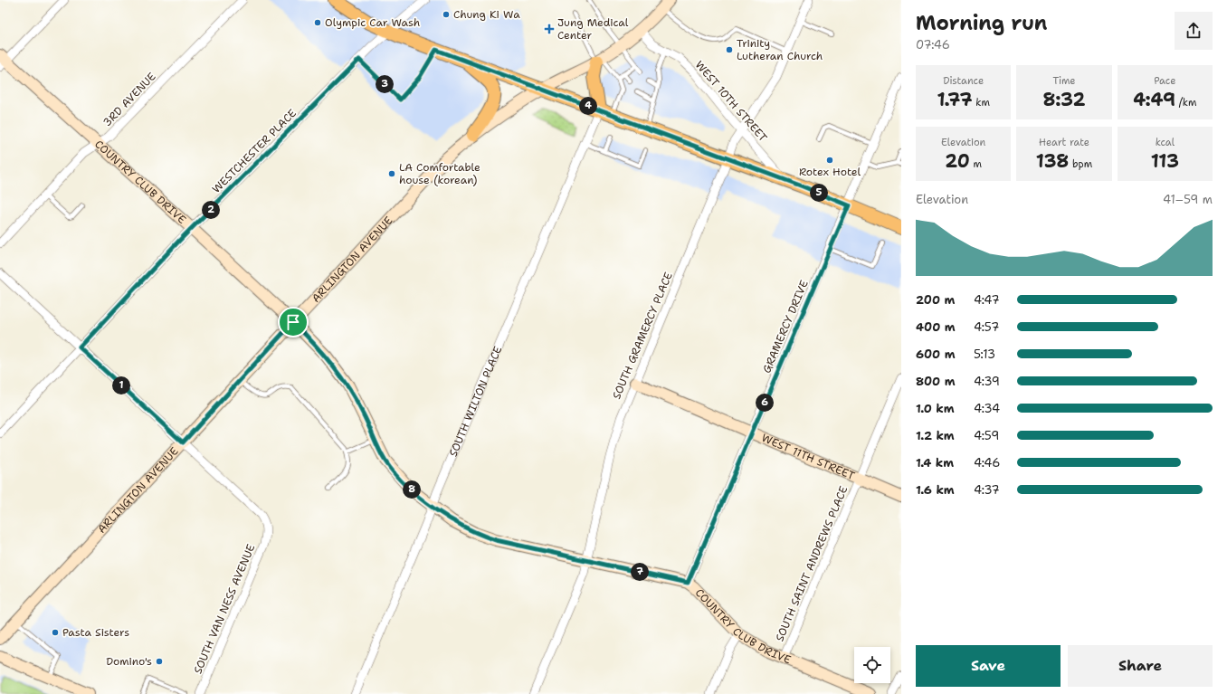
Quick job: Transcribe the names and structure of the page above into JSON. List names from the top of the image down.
{
  "streets": {
    "street": [
      "3RD AVENUE",
      "WEST 10TH STREET",
      "WESTCHESTER PLACE",
      "COUNTRY CLUB DRIVE",
      "ARLINGTON AVENUE",
      "GRAMERCY DRIVE",
      "SOUTH GRAMERCY PLACE",
      "SOUTH WILTON PLACE",
      "WEST 11TH STREET",
      "SOUTH SAINT ANDREWS PLACE",
      "SOUTH VAN NESS AVENUE"
    ]
  },
  "crossings": [
    ["3RD AVENUE", "COUNTRY CLUB DRIVE"],
    ["WEST 10TH STREET", "SOUTH GRAMERCY PLACE"],
    ["WESTCHESTER PLACE", "COUNTRY CLUB DRIVE"],
    ["COUNTRY CLUB DRIVE", "ARLINGTON AVENUE"],
    ["COUNTRY CLUB DRIVE", "GRAMERCY DRIVE"],
    ["COUNTRY CLUB DRIVE", "SOUTH GRAMERCY PLACE"],
    ["COUNTRY CLUB DRIVE", "SOUTH WILTON PLACE"],
    ["COUNTRY CLUB DRIVE", "SOUTH SAINT ANDREWS PLACE"],
    ["ARLINGTON AVENUE", "SOUTH VAN NESS AVENUE"],
    ["GRAMERCY DRIVE", "WEST 11TH STREET"],
    ["SOUTH GRAMERCY PLACE", "WEST 11TH STREET"],
    ["WEST 11TH STREET", "SOUTH SAINT ANDREWS PLACE"]
  ],
  "places": {
    "other": [
      "Chung Ki Wa",
      "Olympic Car Wash",
      "Trinity Lutheran Church",
      "Rotex Hotel",
      "LA Comfortable house (korean)",
      "Pasta Sisters",
      "Domino's"
    ],
    "health": ["Jung Medical Center"]
  },
  "page": {
    "heading": ["Morning run", "07:46"],
    "stats": [
      ["Distance", "1.77 km"],
      ["Time", "8:32"],
      ["Pace", "4:49 /km"],
      ["Elevation", "20 m"],
      ["Heart rate", "138 bpm"],
      ["kcal", "113"]
    ],
    "pins": [
      "3",
      "4",
      "5",
      "2",
      "1",
      "6",
      "8",
      "7"
    ],
    "chart": ["Elevation", "41–59 m"],
    "list": [
      {
        "name": "200 m",
        "note": "4:47"
      },
      {
        "name": "400 m",
        "note": "4:57"
      },
      {
        "name": "600 m",
        "note": "5:13"
      },
      {
        "name": "800 m",
        "note": "4:39"
      },
      {
        "name": "1.0 km",
        "note": "4:34"
      },
      {
        "name": "1.2 km",
        "note": "4:59"
      },
      {
        "name": "1.4 km",
        "note": "4:46"
      },
      {
        "name": "1.6 km",
        "note": "4:37"
      }
    ],
    "buttons": ["Save", "Share"]
  }
}
